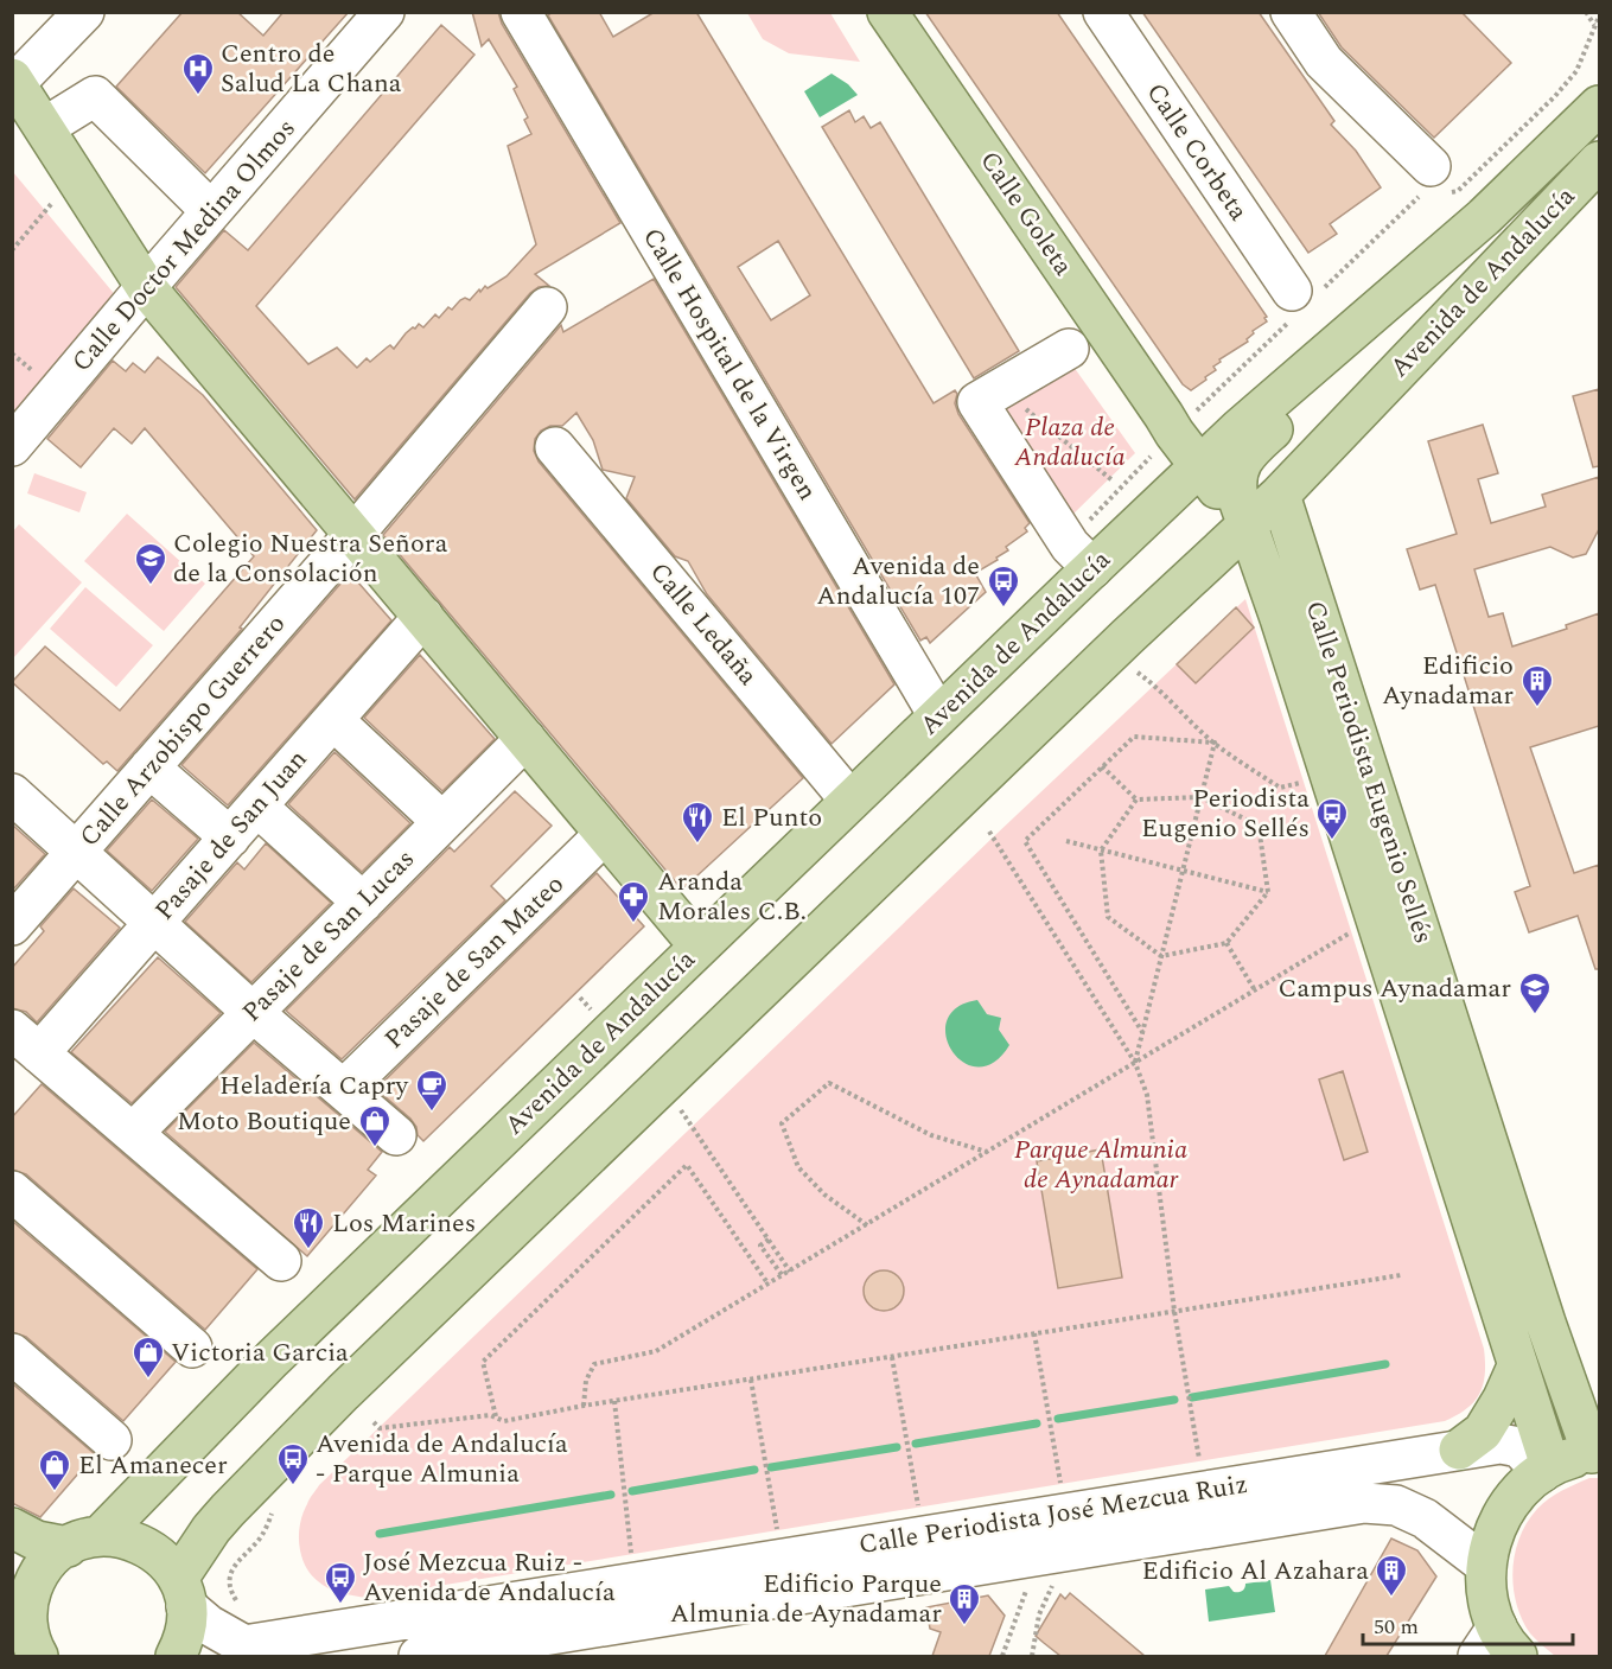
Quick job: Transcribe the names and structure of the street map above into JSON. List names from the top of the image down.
{
  "streets": {
    "main road": ["Calle Goleta", "Avenida de Andalucía", "Calle Periodista Eugenio Sellés"],
    "street": [
      "Calle Corbeta",
      "Calle Doctor Medina Olmos",
      "Calle Hospital de la Virgen",
      "Calle Ledaña",
      "Calle Arzobispo Guerrero",
      "Pasaje de San Juan",
      "Pasaje de San Lucas",
      "Pasaje de San Mateo",
      "Calle Periodista José Mezcua Ruiz"
    ]
  },
  "crossings": [
    ["Calle Goleta", "Avenida de Andalucía"],
    ["Avenida de Andalucía", "Calle Hospital de la Virgen"],
    ["Avenida de Andalucía", "Calle Ledaña"],
    ["Avenida de Andalucía", "Calle Periodista Eugenio Sellés"],
    ["Avenida de Andalucía", "Calle Periodista José Mezcua Ruiz"],
    ["Calle Periodista Eugenio Sellés", "Calle Periodista José Mezcua Ruiz"]
  ],
  "parks": ["Plaza de Andalucía", "Parque Almunia de Aynadamar"],
  "places": {
    "hospital": ["Centro de Salud La Chana"],
    "school or university": ["Colegio Nuestra Señora de la Consolación", "Campus Aynadamar"],
    "bus stop": [
      "Avenida de Andalucía 107",
      "Periodista Eugenio Sellés",
      "Avenida de Andalucía - Parque Almunia",
      "José Mezcua Ruiz - Avenida de Andalucía"
    ],
    "building": ["Edificio Aynadamar", "Edificio Al Azahara", "Edificio Parque Almunia de Aynadamar"],
    "restaurant": ["El Punto", "Los Marines"],
    "pharmacy": ["Aranda Morales C.B."],
    "cafe": ["Heladería Capry"],
    "shop": ["Moto Boutique", "Victoria Garcia", "El Amanecer"]
  },
  "scale_bar": "50 m"
}
